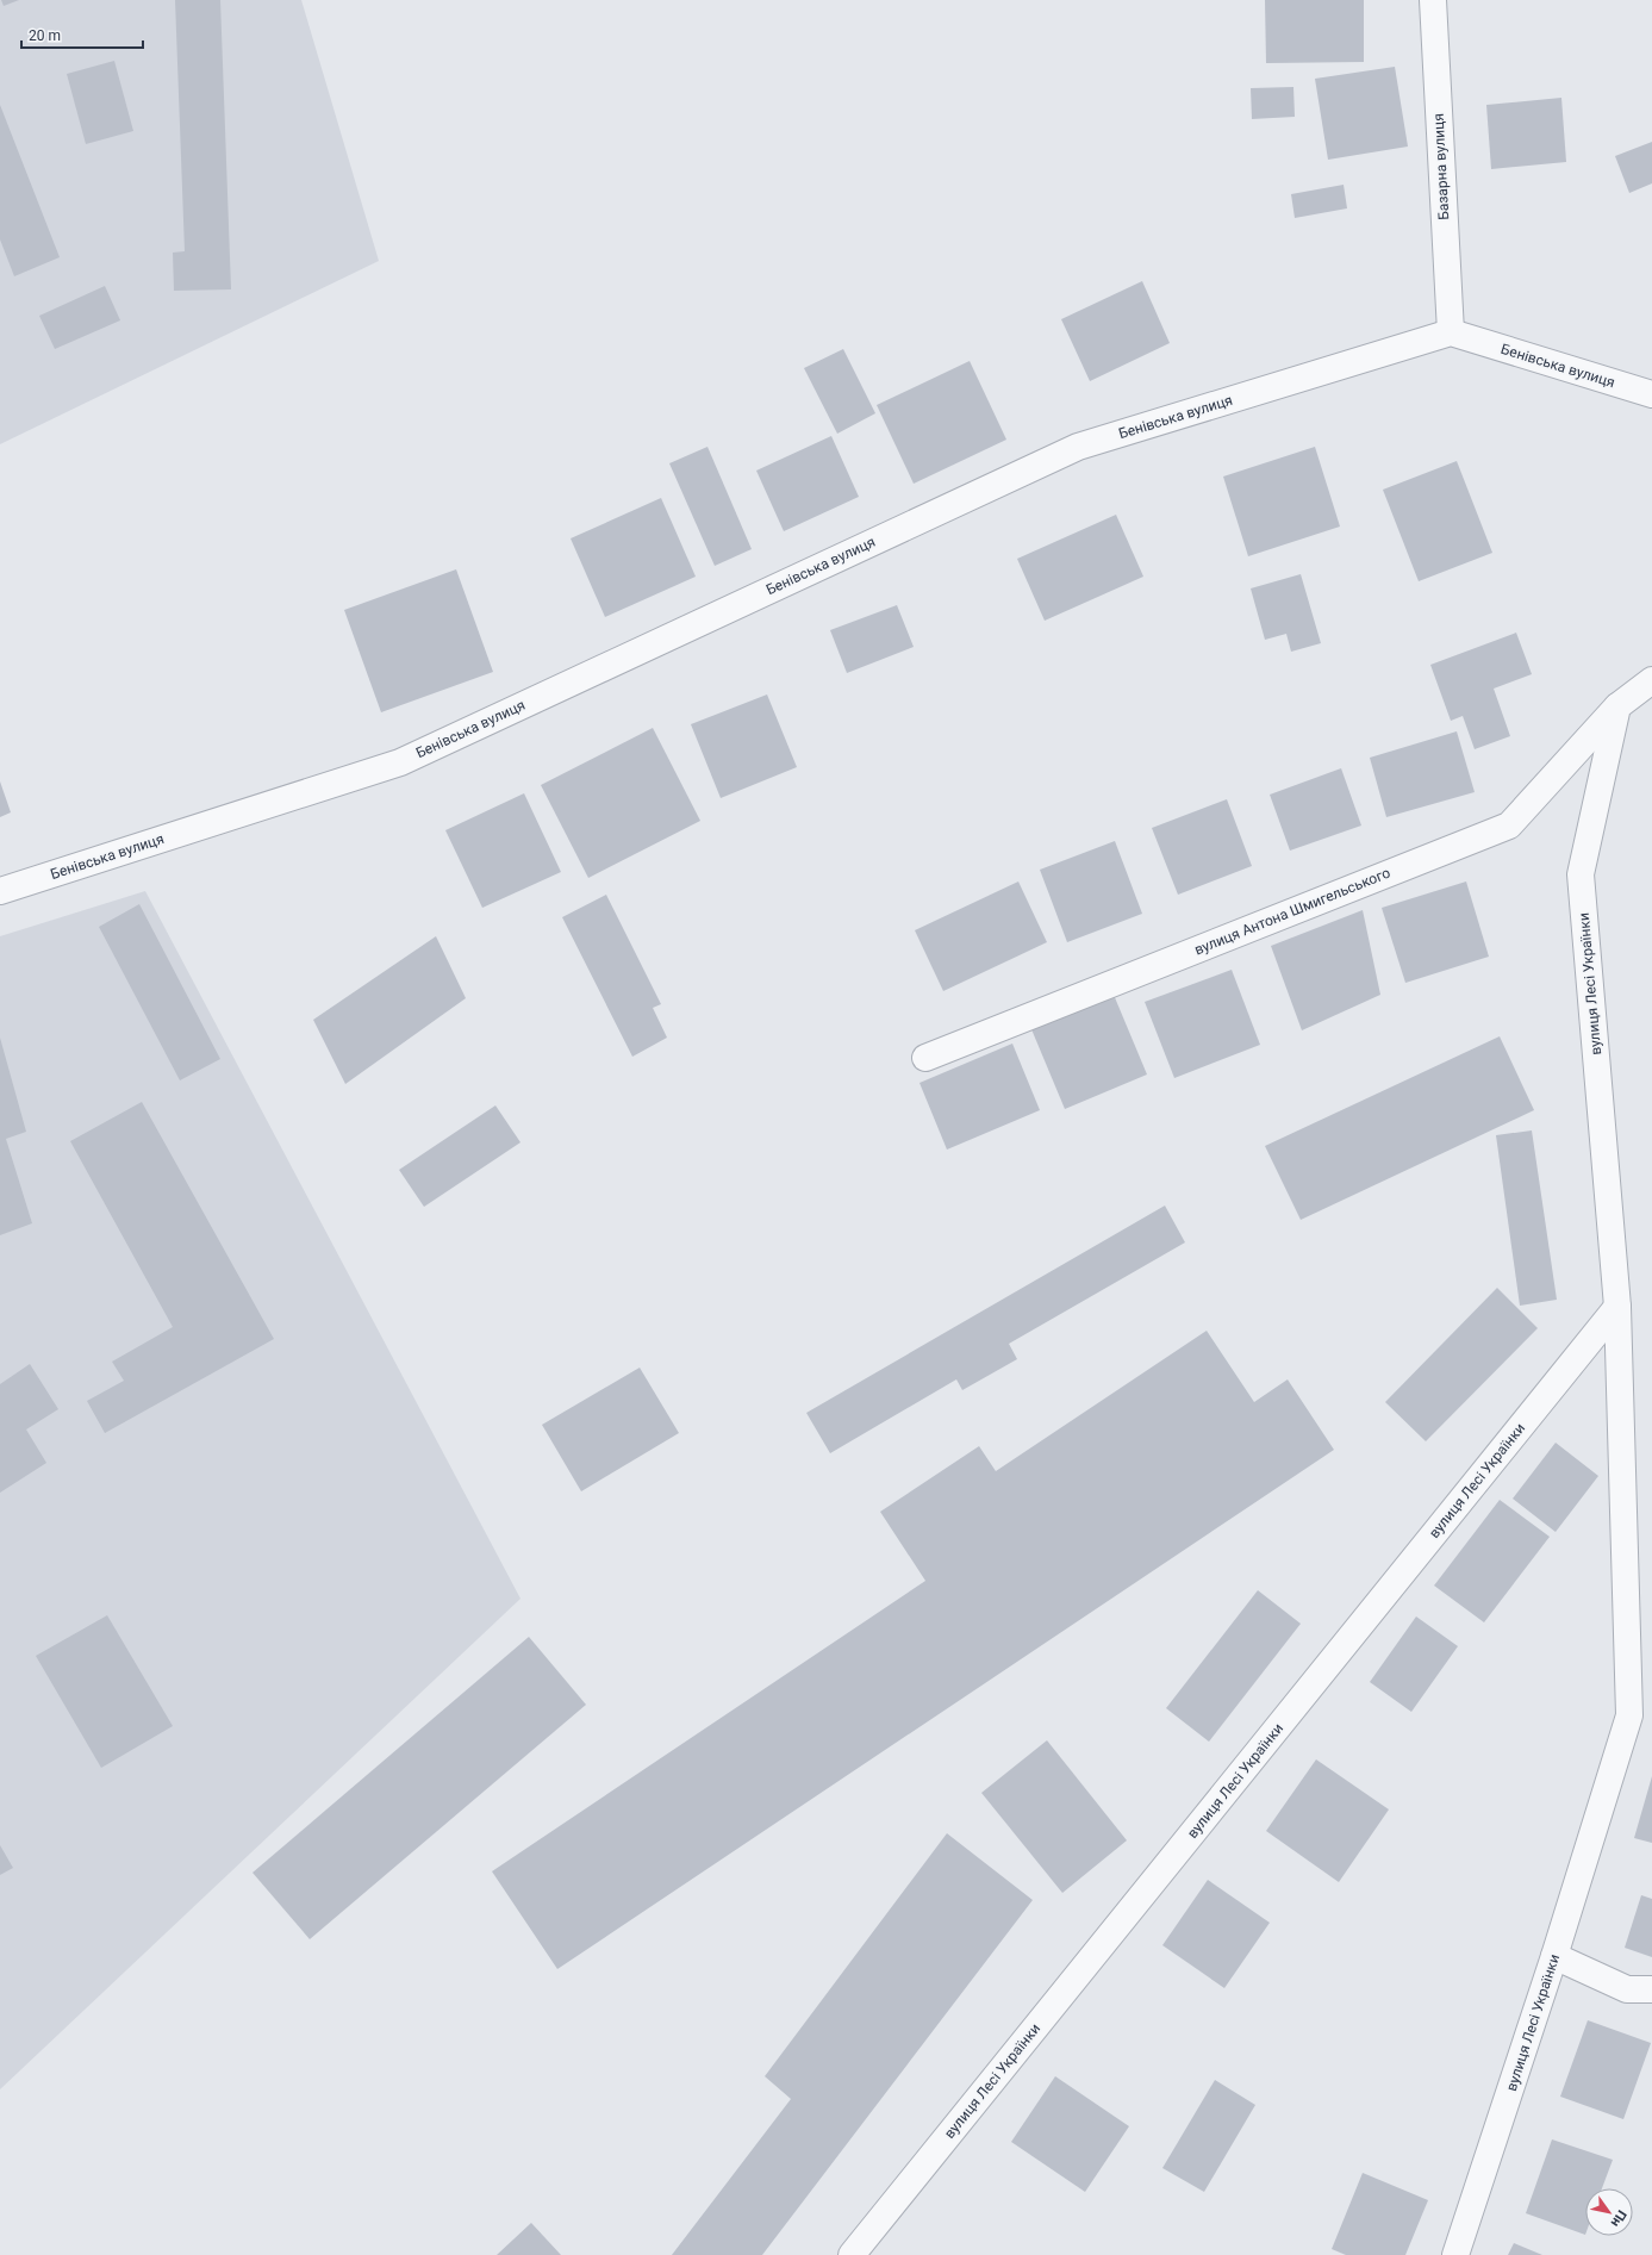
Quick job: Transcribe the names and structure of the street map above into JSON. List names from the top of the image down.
{
  "streets": {
    "street": [
      "Базарна вулиця",
      "Бенівська вулиця",
      "вулиця Антона Шмигельського",
      "вулиця Лесі Українки"
    ]
  },
  "crossings": [
    ["Базарна вулиця", "Бенівська вулиця"],
    ["вулиця Антона Шмигельського", "вулиця Лесі Українки"]
  ],
  "scale_bar": "20 m",
  "north": "bottom right"
}
